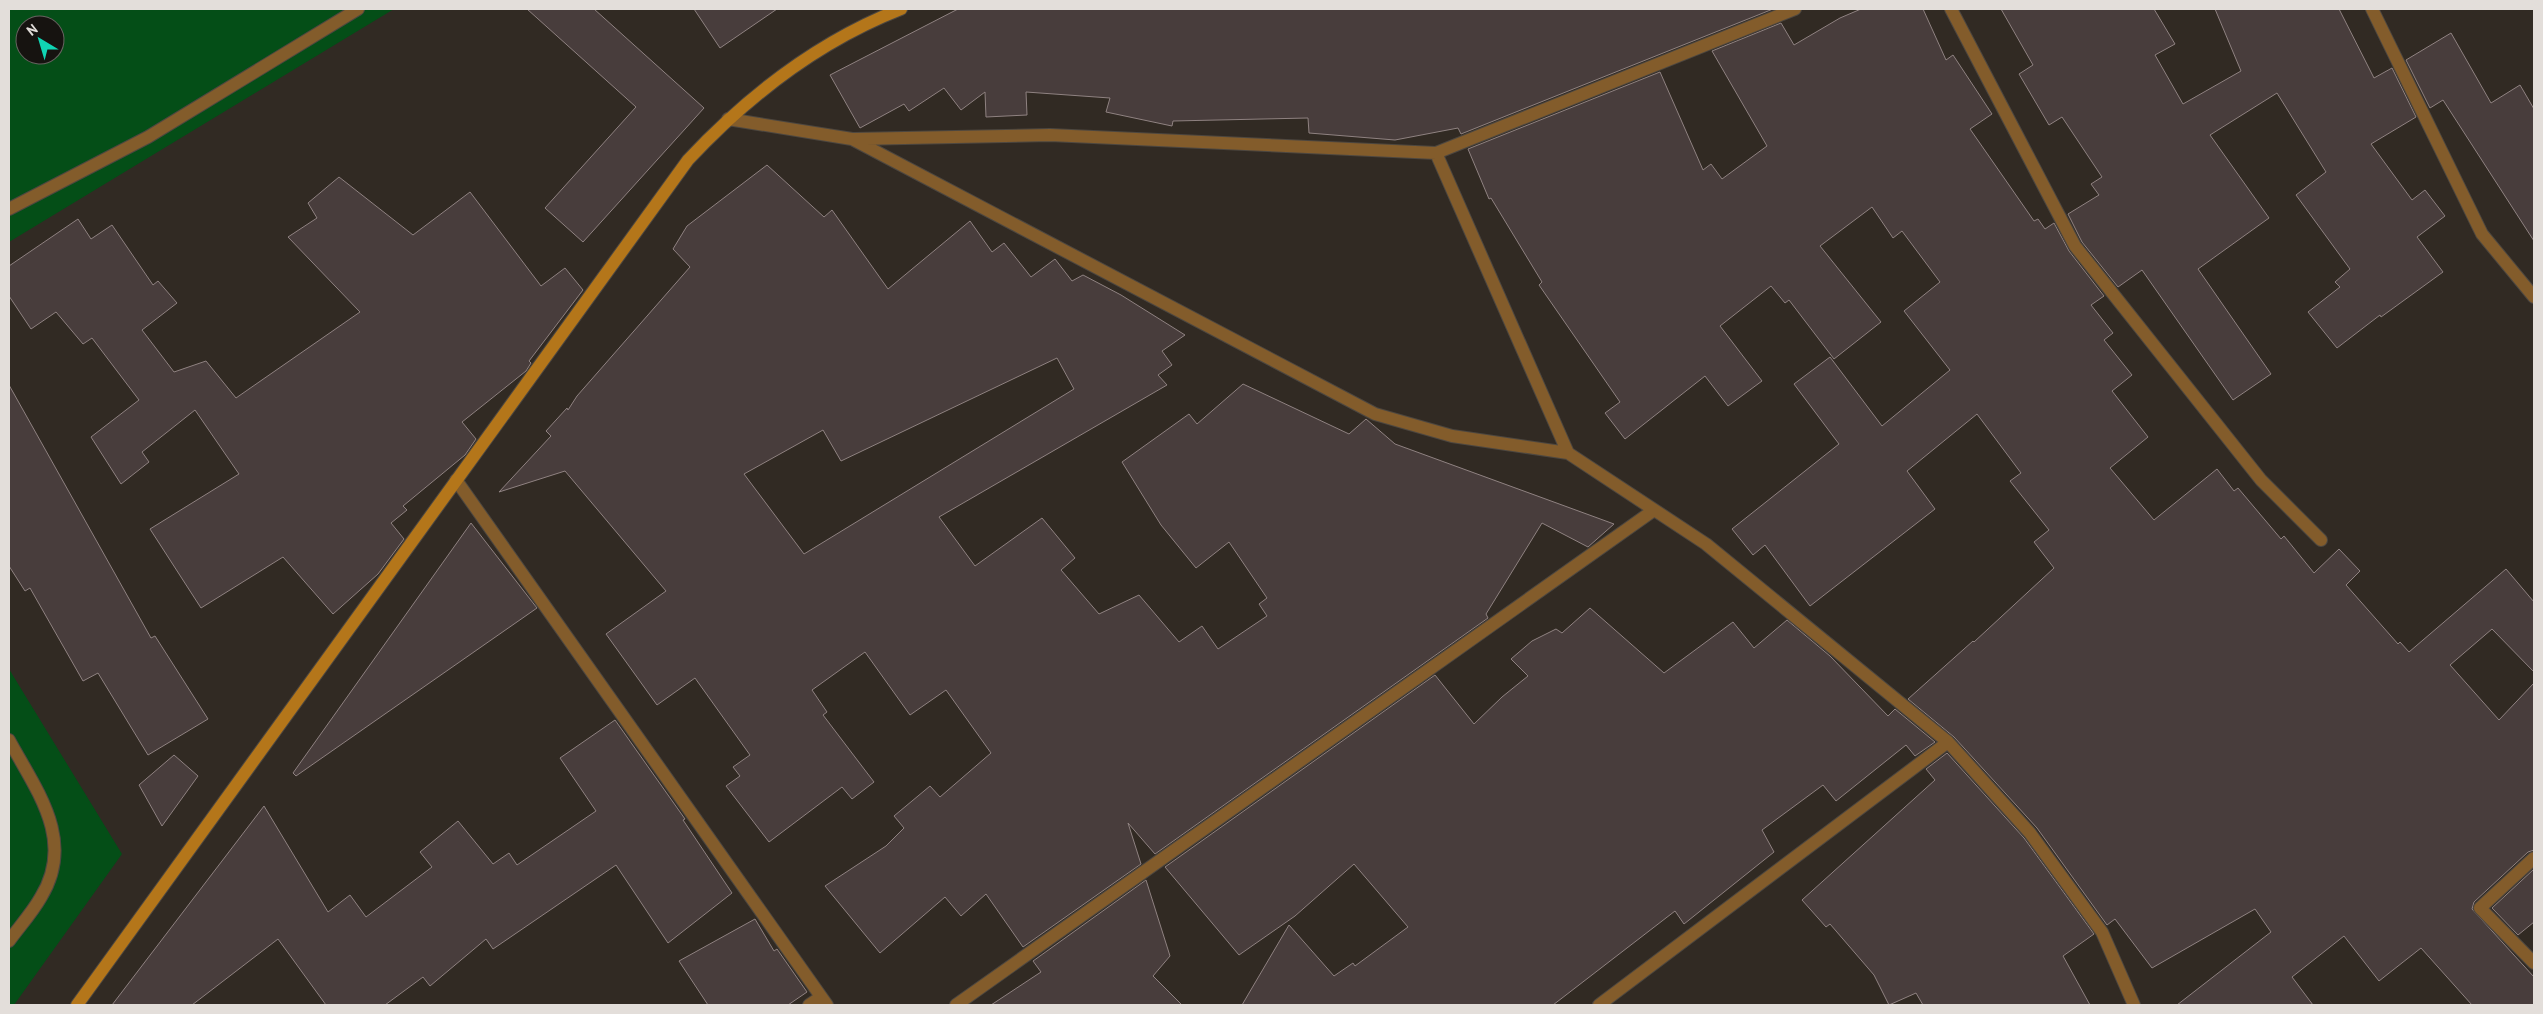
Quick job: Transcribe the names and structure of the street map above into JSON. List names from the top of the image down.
{
  "north": "top left"
}
